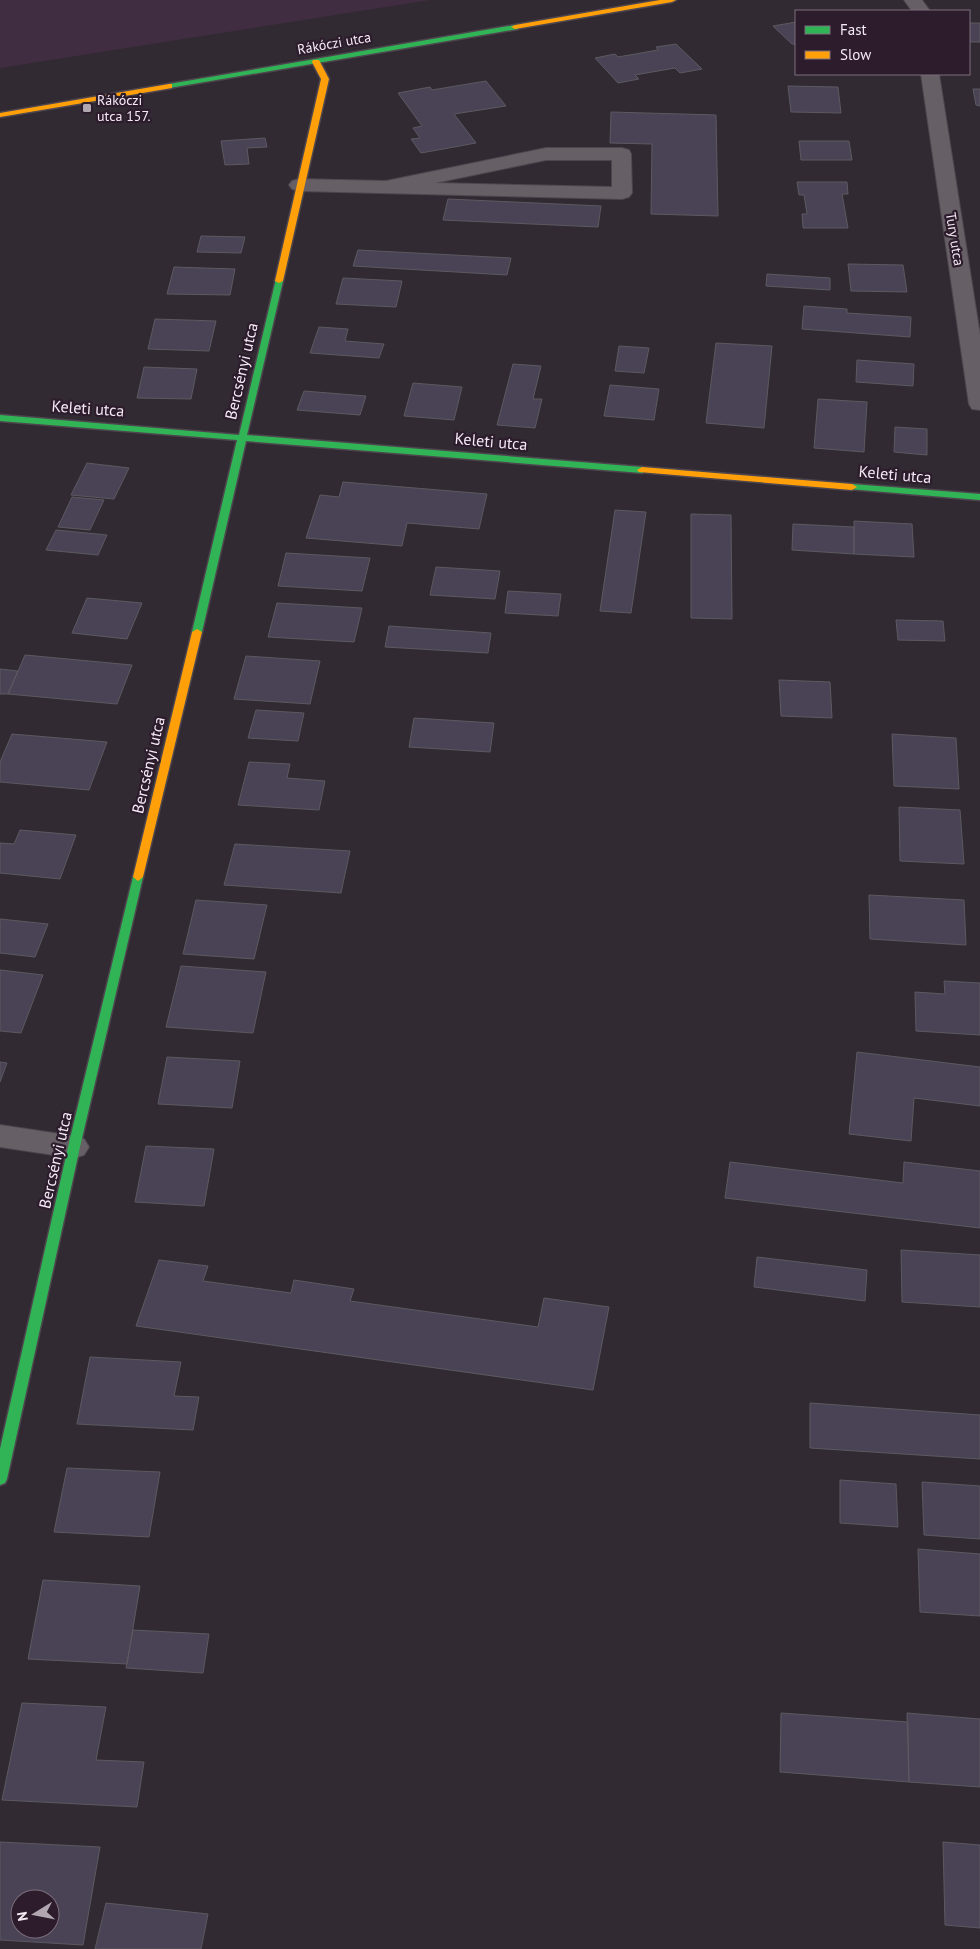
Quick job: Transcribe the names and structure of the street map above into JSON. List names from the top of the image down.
{
  "streets": {
    "street": [
      "Rákóczi utca",
      "Tury utca",
      "Bercsényi utca",
      "Keleti utca"
    ]
  },
  "crossings": [
    ["Rákóczi utca", "Bercsényi utca"],
    ["Bercsényi utca", "Keleti utca"]
  ],
  "places": {
    "transit": ["Rákóczi utca 157."]
  },
  "legend": ["Fast", "Slow"],
  "north": "left"
}
